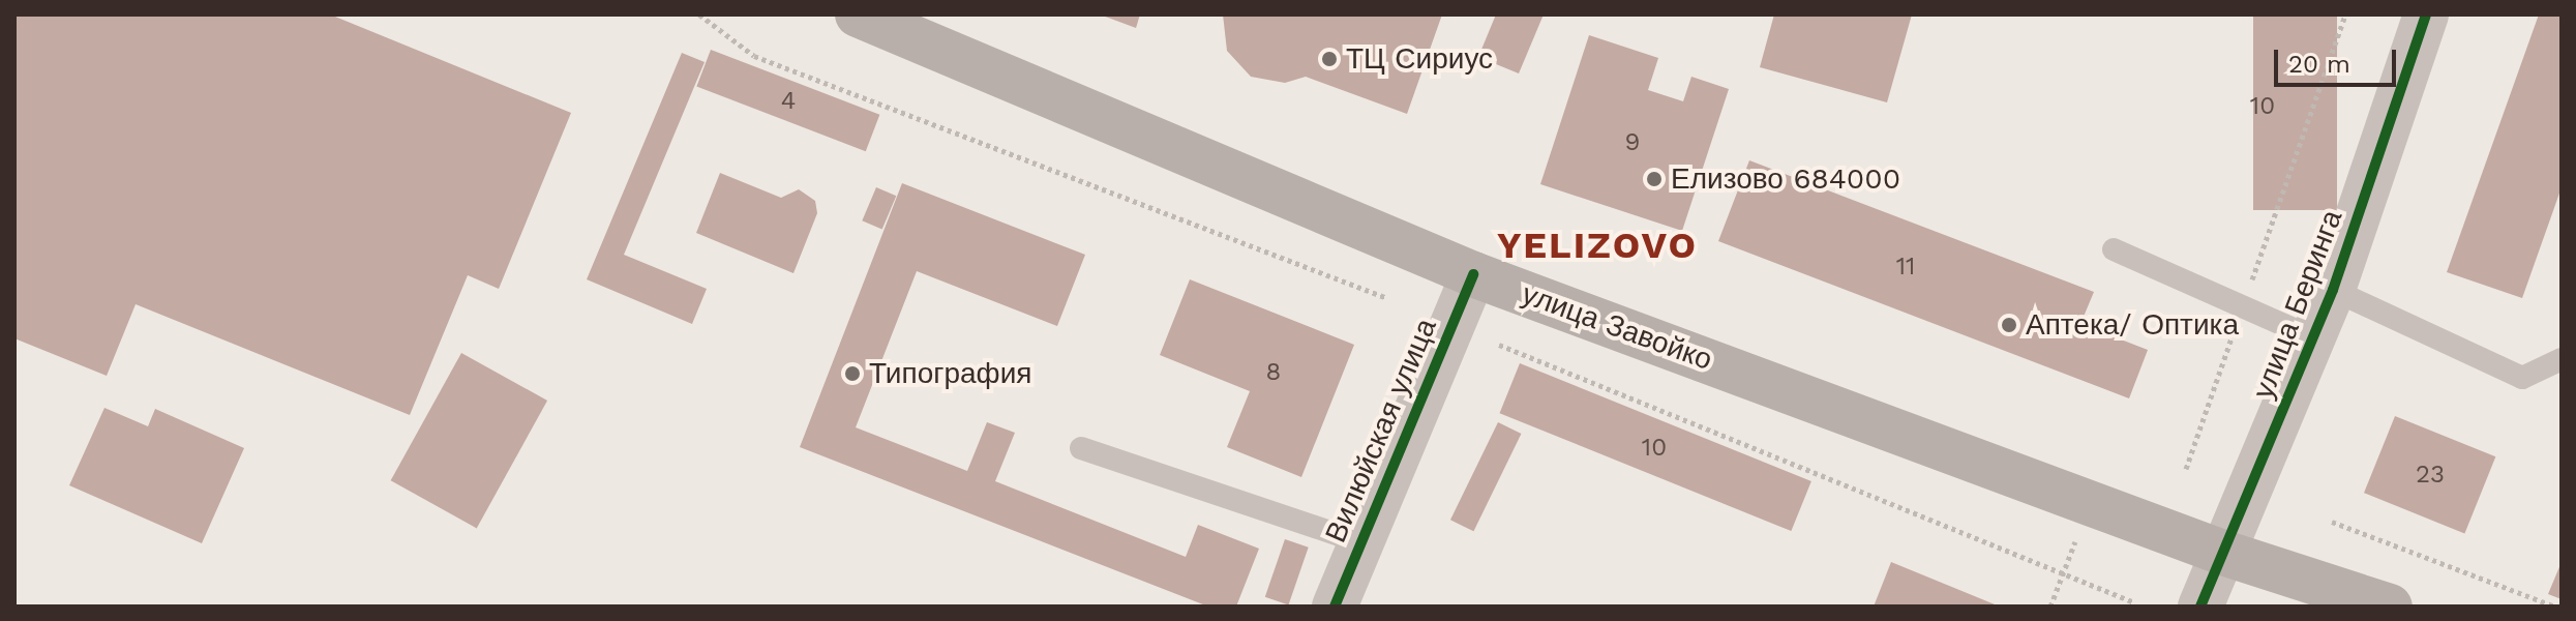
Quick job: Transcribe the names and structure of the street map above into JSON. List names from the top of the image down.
{
  "streets": {
    "main road": ["улица Завойко"],
    "street": ["улица Беринга", "Вилюйская улица"]
  },
  "crossings": [
    ["улица Беринга", "улица Завойко"],
    ["улица Завойко", "Вилюйская улица"]
  ],
  "districts": ["YELIZOVO"],
  "places": [
    "ТЦ Сириус",
    "Елизово 684000",
    "Аптека/ Оптика",
    "Типография"
  ],
  "house_numbers": [
    "4",
    "10",
    "9",
    "11",
    "8",
    "10",
    "23"
  ],
  "scale_bar": "20 m"
}
